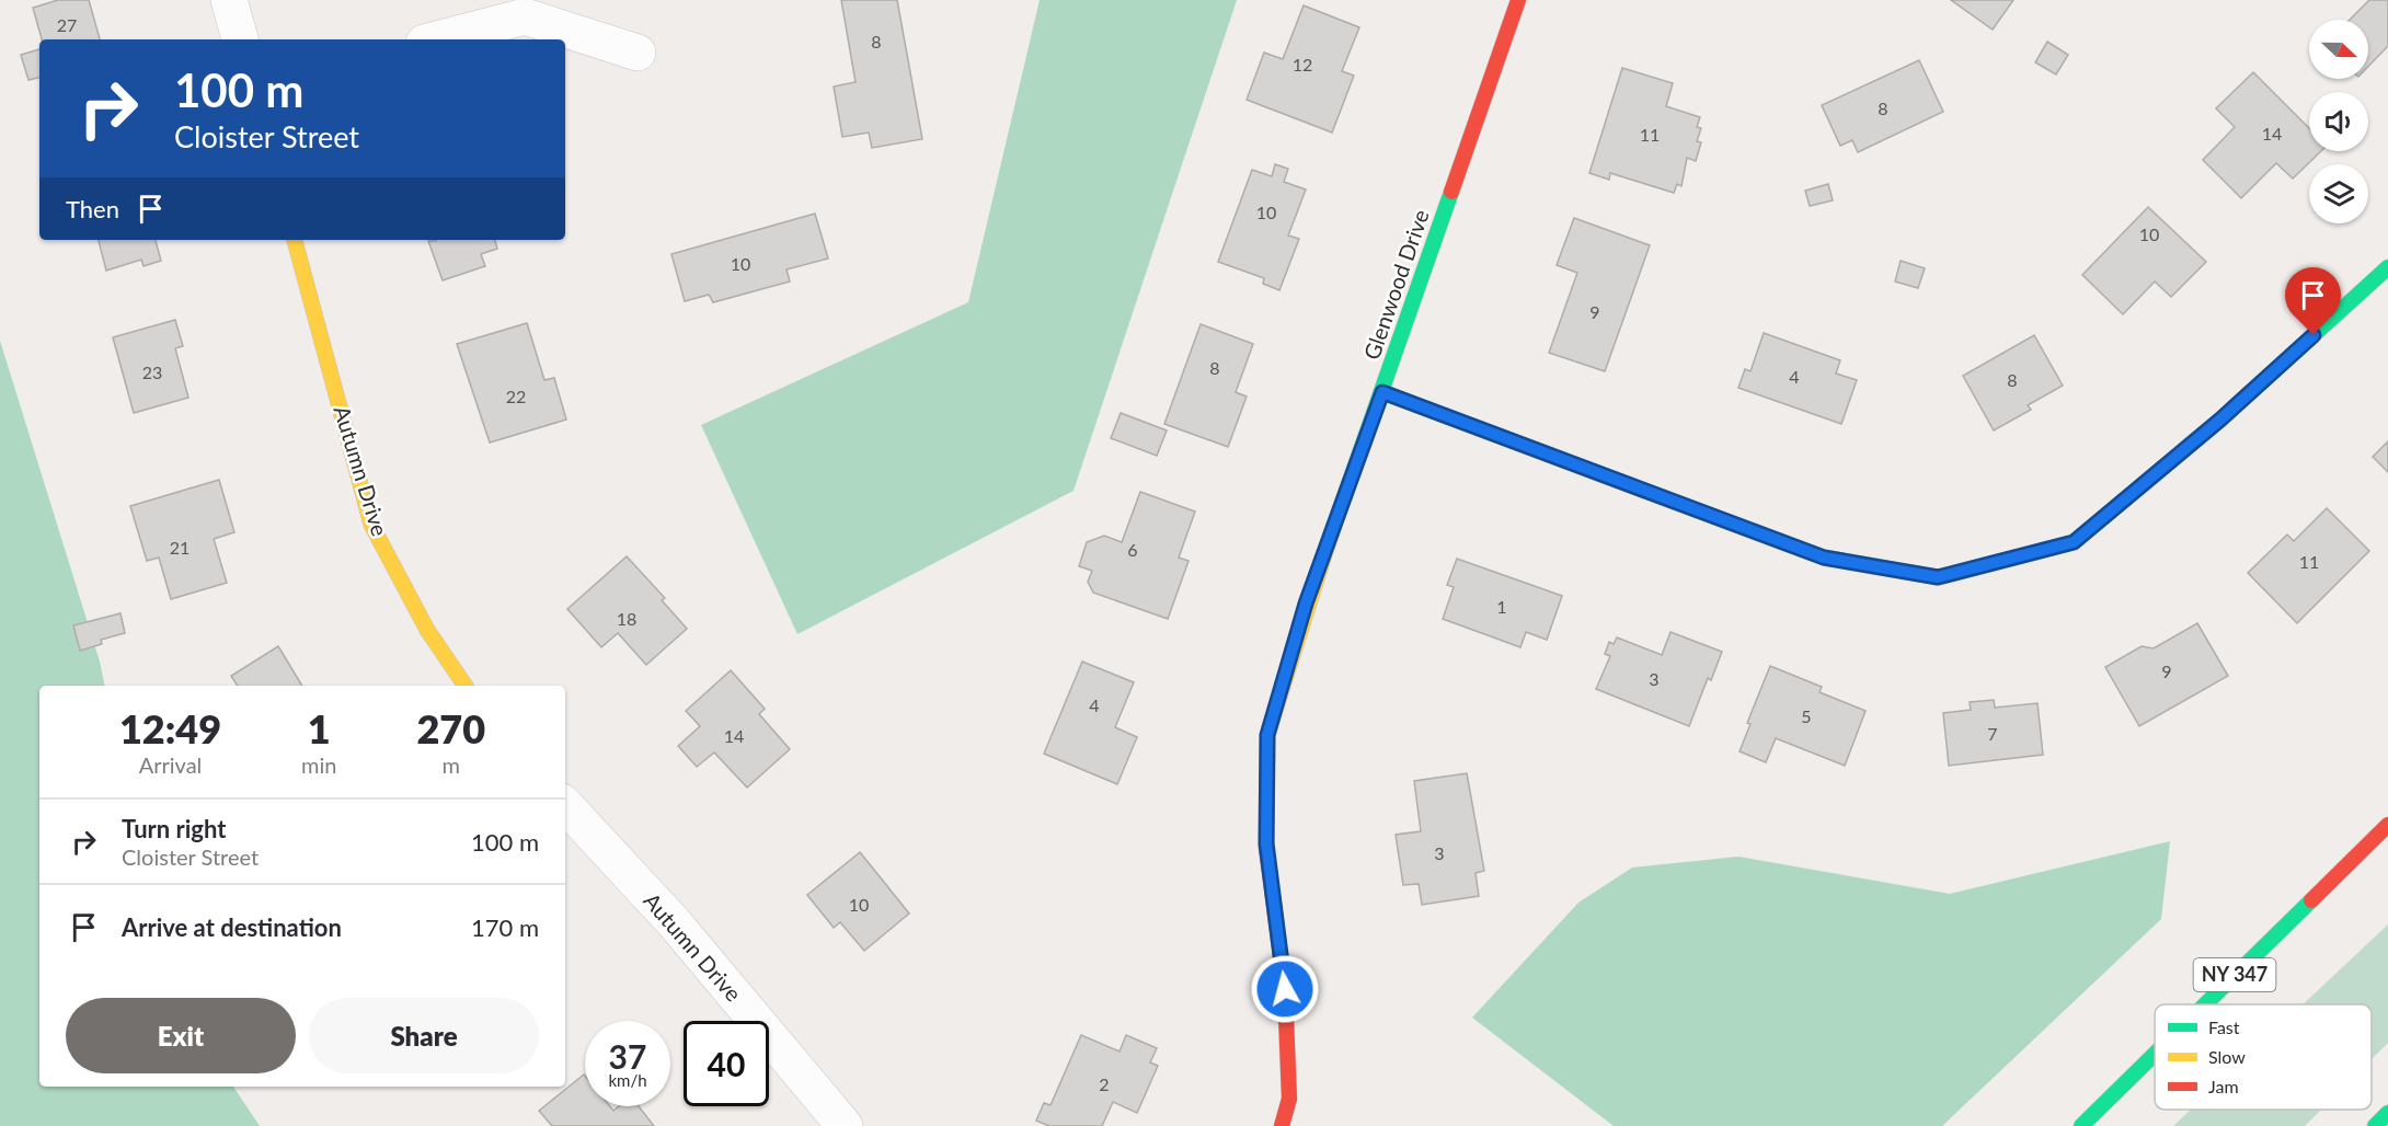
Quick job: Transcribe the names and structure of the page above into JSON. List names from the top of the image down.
{
  "streets": {
    "main road": ["Glenwood Drive", "Autumn Drive", "NY 347"]
  },
  "house_numbers": [
    "27",
    "8",
    "12",
    "8",
    "14",
    "11",
    "10",
    "10",
    "10",
    "9",
    "8",
    "23",
    "4",
    "8",
    "22",
    "21",
    "6",
    "11",
    "1",
    "18",
    "9",
    "3",
    "4",
    "5",
    "7",
    "14",
    "3",
    "10",
    "2"
  ],
  "legend": ["Fast", "Slow", "Jam"],
  "north": "right",
  "page": {
    "turn": ["100 m", "Cloister Street"],
    "then": "Then",
    "eta": [
      "12:49",
      "Arrival",
      "1",
      "min",
      "270",
      "m"
    ],
    "list": [
      {
        "name": "Turn right",
        "note": "Cloister Street",
        "value": "100 m"
      },
      {
        "name": "Arrive at destination",
        "value": "170 m"
      }
    ],
    "buttons": ["Exit", "Share"],
    "speed": "37 km/h",
    "limit": "40"
  }
}
